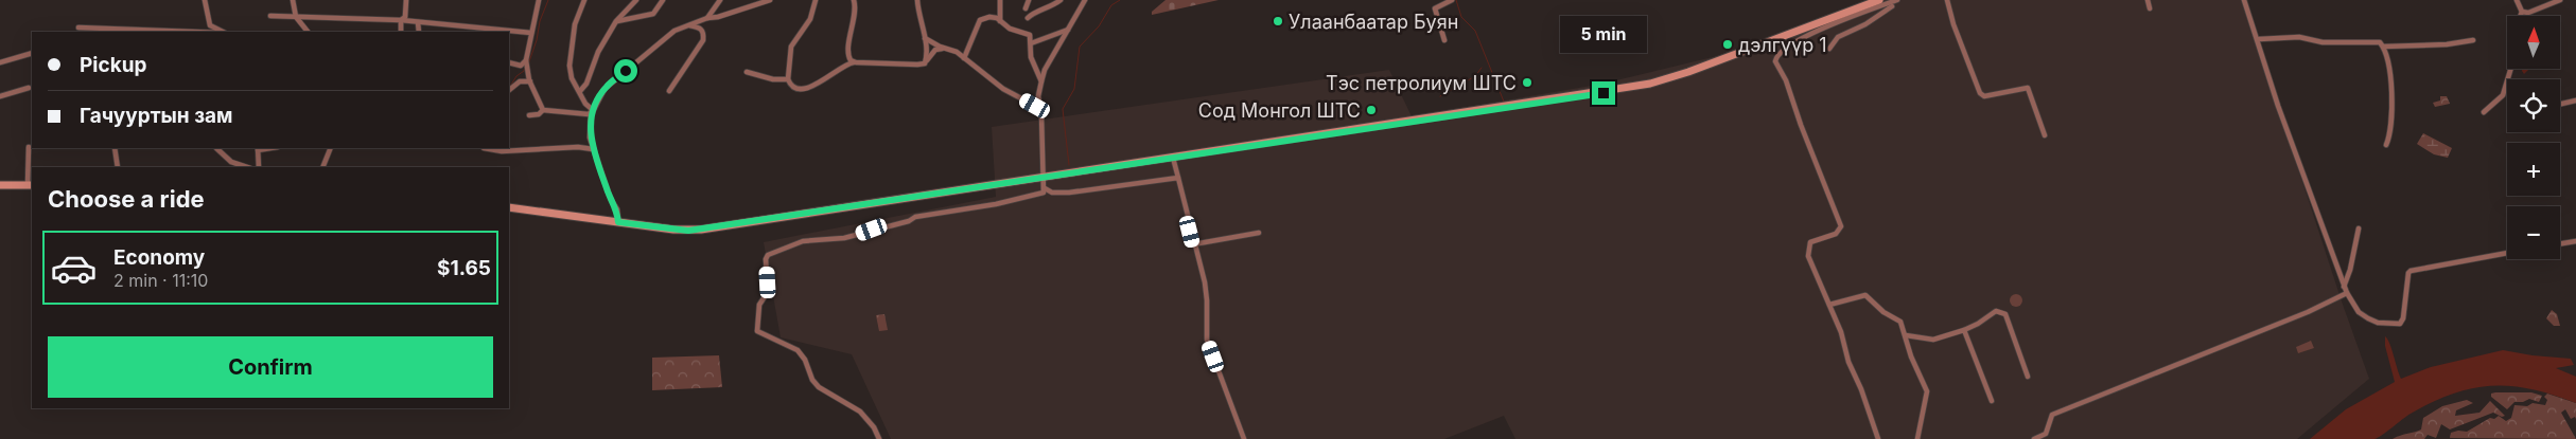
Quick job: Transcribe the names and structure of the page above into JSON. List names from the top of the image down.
{
  "places": [
    "Улаанбаатар Буян",
    "дэлгүүр 1",
    "Тэс петролиум ШТС",
    "Сод Монгол ШТС"
  ],
  "north": "top",
  "page": {
    "map_buttons": ["+", "−"],
    "bubble": "5 min",
    "banner": ["Pickup", "Гачууртын зам"],
    "heading": "Choose a ride",
    "list": [
      {
        "name": "Economy",
        "note": "2 min · 11:10",
        "value": "$1.65"
      }
    ],
    "buttons": "Confirm"
  }
}
